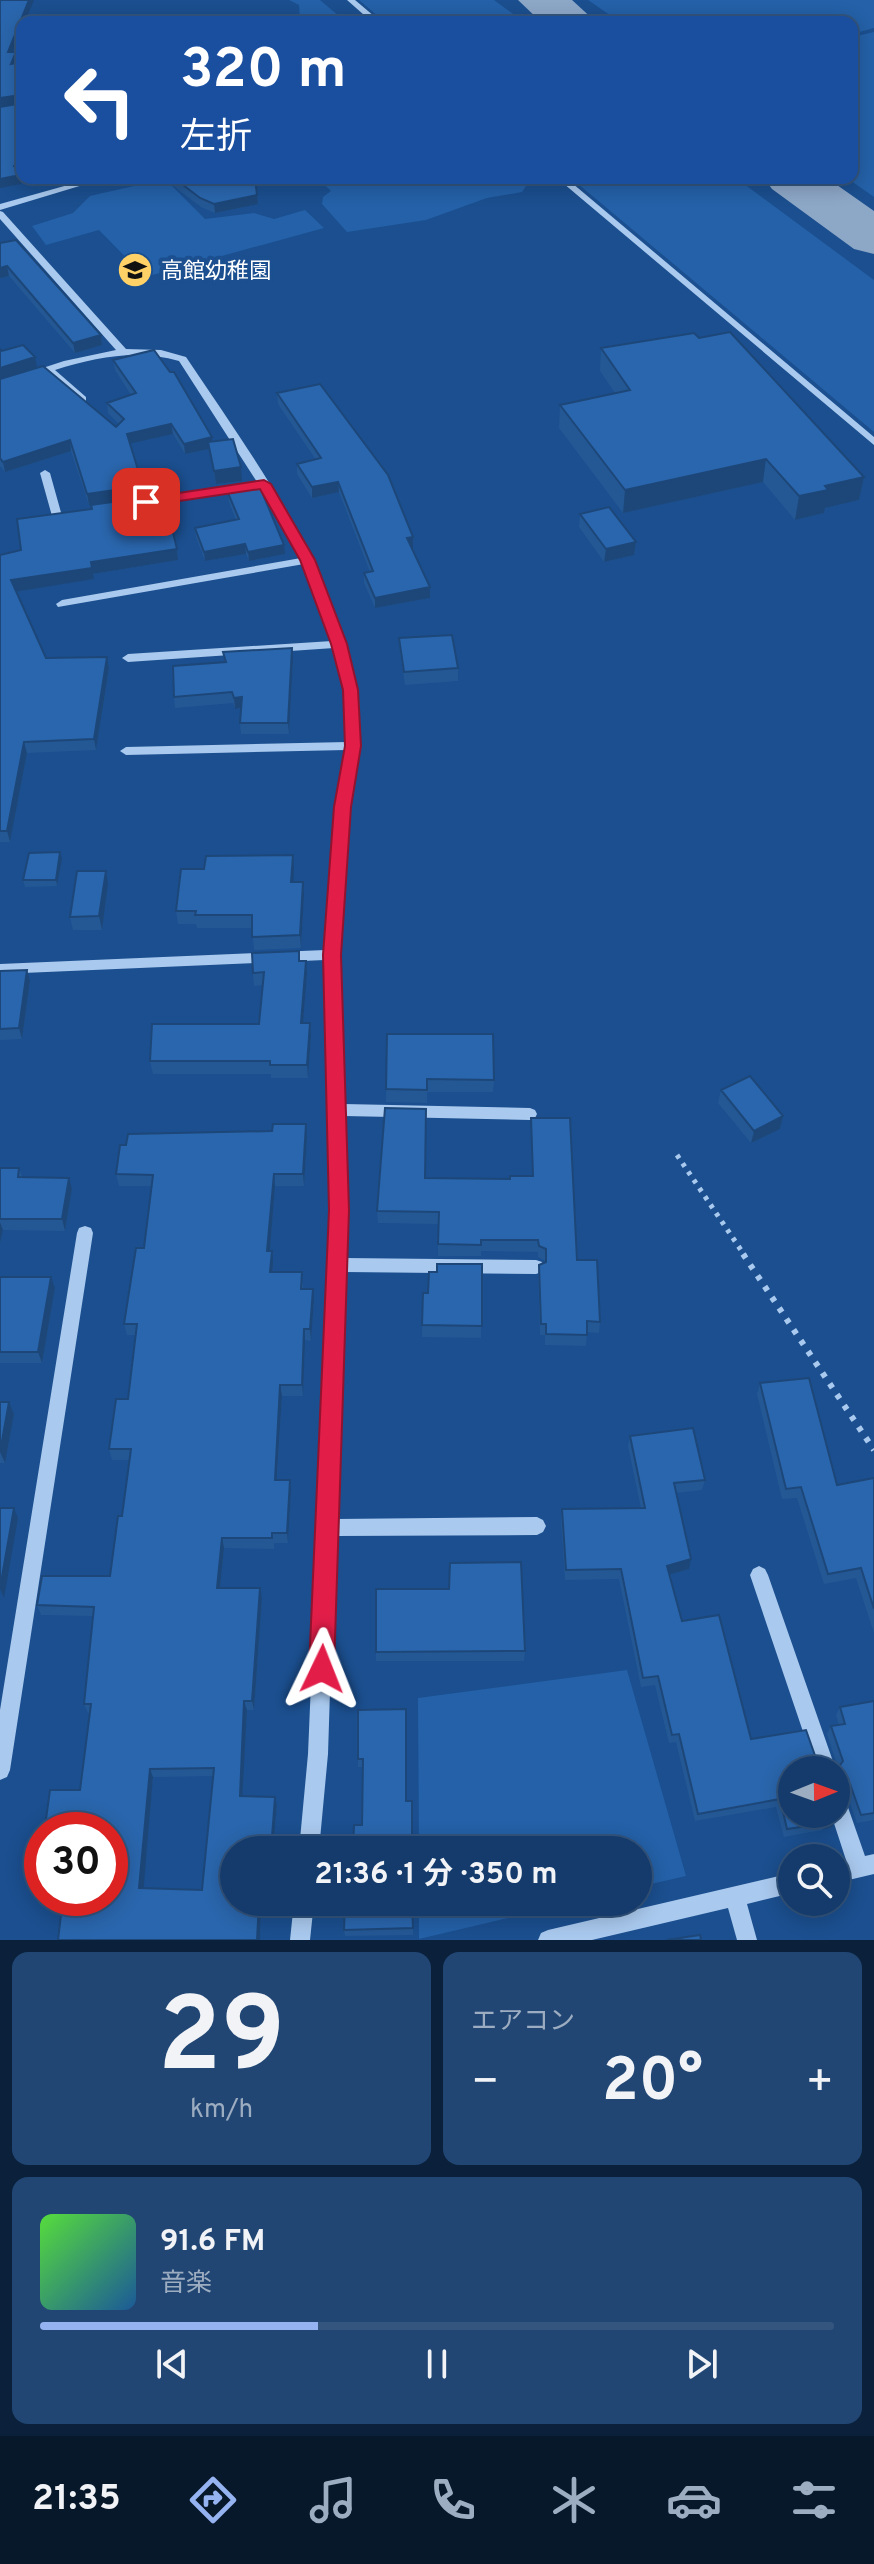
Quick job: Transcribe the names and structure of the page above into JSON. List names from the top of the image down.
{
  "places": {
    "school or university": ["高館幼稚園"]
  },
  "north": "right",
  "page": {
    "turn": ["320 m", "左折"],
    "limit": "30",
    "trip": "21:36 · 1 分 · 350 m",
    "tile": [
      ["29", "km/h"],
      "エアコン"
    ],
    "heat": ["−", "20°", "+"],
    "song": ["91.6 FM", "音楽"],
    "tabs": "21:35"
  }
}
